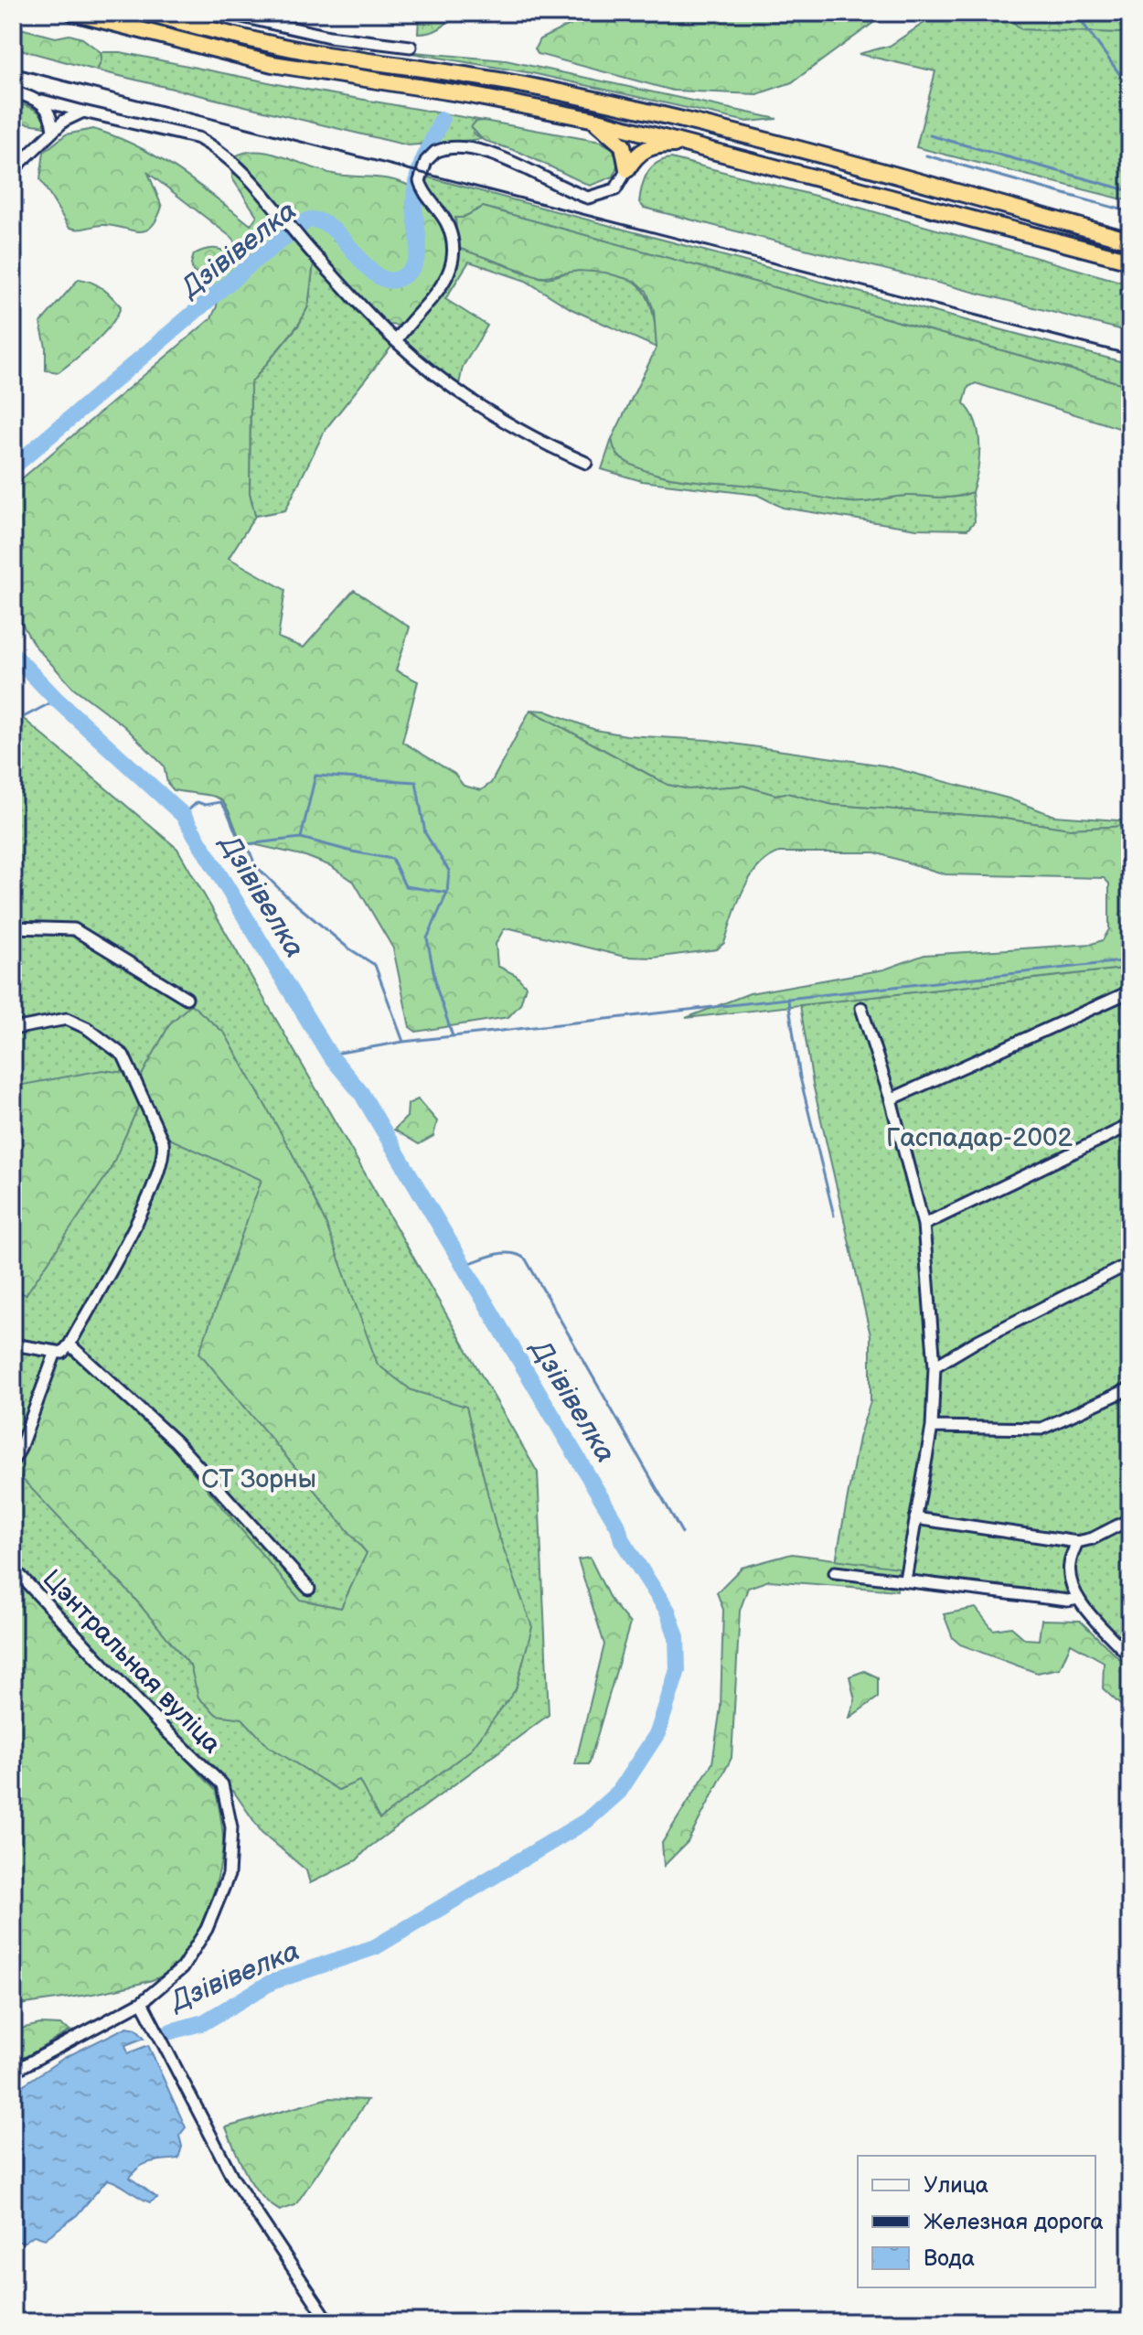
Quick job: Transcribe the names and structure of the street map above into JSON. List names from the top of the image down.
{
  "streets": {
    "street": ["Цэнтральная вуліца"]
  },
  "water": ["Дзівівелка"],
  "parks": ["Гаспадар-2002", "СТ Зорны"],
  "legend": ["Улица", "Железная дорога", "Вода"]
}
